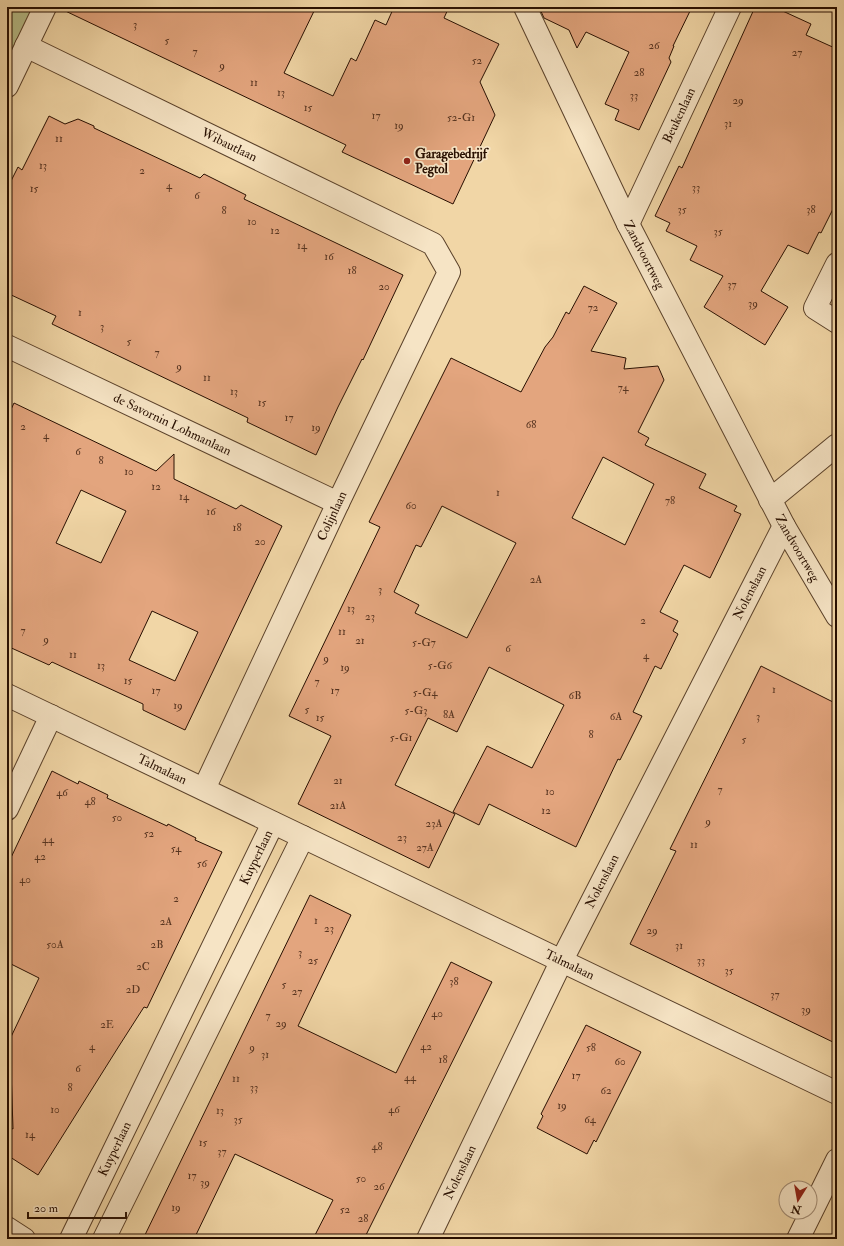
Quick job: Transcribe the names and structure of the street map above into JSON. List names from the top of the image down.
{
  "streets": {
    "street": [
      "Beukenlaan",
      "Wibautlaan",
      "Zandvoortweg",
      "de Savornin Lohmanlaan",
      "Colijnlaan",
      "Nolenslaan",
      "Talmalaan",
      "Kuyperlaan"
    ]
  },
  "crossings": [
    ["Beukenlaan", "Zandvoortweg"],
    ["Wibautlaan", "Colijnlaan"],
    ["Zandvoortweg", "Nolenslaan"],
    ["de Savornin Lohmanlaan", "Colijnlaan"],
    ["Colijnlaan", "Talmalaan"],
    ["Nolenslaan", "Talmalaan"],
    ["Talmalaan", "Kuyperlaan"]
  ],
  "places": ["Garagebedrijf Pegtol"],
  "house_numbers": [
    "3",
    "5",
    "26",
    "7",
    "27",
    "52",
    "9",
    "28",
    "11",
    "13",
    "33",
    "29",
    "15",
    "17",
    "52-G1",
    "31",
    "19",
    "11",
    "13",
    "2",
    "4",
    "33",
    "15",
    "6",
    "35",
    "38",
    "8",
    "10",
    "12",
    "35",
    "14",
    "16",
    "18",
    "37",
    "20",
    "39",
    "72",
    "1",
    "3",
    "5",
    "7",
    "9",
    "11",
    "74",
    "13",
    "15",
    "17",
    "68",
    "2",
    "19",
    "4",
    "6",
    "8",
    "10",
    "12",
    "1",
    "14",
    "78",
    "60",
    "16",
    "18",
    "20",
    "2A",
    "3",
    "13",
    "23",
    "2",
    "7",
    "11",
    "9",
    "21",
    "5-G7",
    "6",
    "11",
    "4",
    "9",
    "13",
    "5-G6",
    "19",
    "15",
    "7",
    "1",
    "17",
    "17",
    "5-G4",
    "6B",
    "19",
    "5",
    "5-G3",
    "8A",
    "6A",
    "3",
    "15",
    "8",
    "5-G1",
    "5",
    "21",
    "7",
    "10",
    "46",
    "48",
    "21A",
    "12",
    "50",
    "9",
    "23A",
    "52",
    "23",
    "44",
    "11",
    "27A",
    "54",
    "42",
    "56",
    "40",
    "2",
    "1",
    "2A",
    "23",
    "29",
    "50A",
    "2B",
    "31",
    "3",
    "25",
    "33",
    "2C",
    "35",
    "38",
    "5",
    "2D",
    "27",
    "37",
    "39",
    "40",
    "7",
    "29",
    "2E",
    "4",
    "42",
    "9",
    "58",
    "31",
    "18",
    "60",
    "6",
    "17",
    "44",
    "11",
    "8",
    "33",
    "62",
    "19",
    "10",
    "46",
    "13",
    "35",
    "64",
    "14",
    "15",
    "48",
    "37",
    "17",
    "50",
    "39",
    "26",
    "19",
    "52",
    "28"
  ],
  "scale_bar": "20 m",
  "north": "bottom"
}
